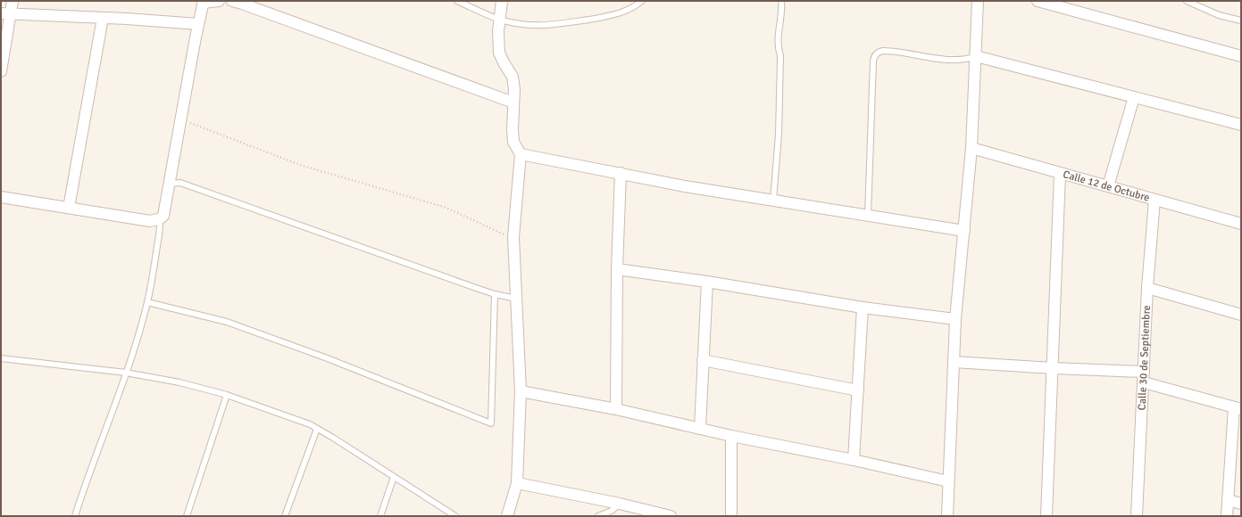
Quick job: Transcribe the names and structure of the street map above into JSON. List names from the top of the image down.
{
  "streets": {
    "street": ["Calle 12 de Octubre", "Calle 30 de Septiembre"]
  },
  "crossings": [
    ["Calle 12 de Octubre", "Calle 30 de Septiembre"]
  ]
}
